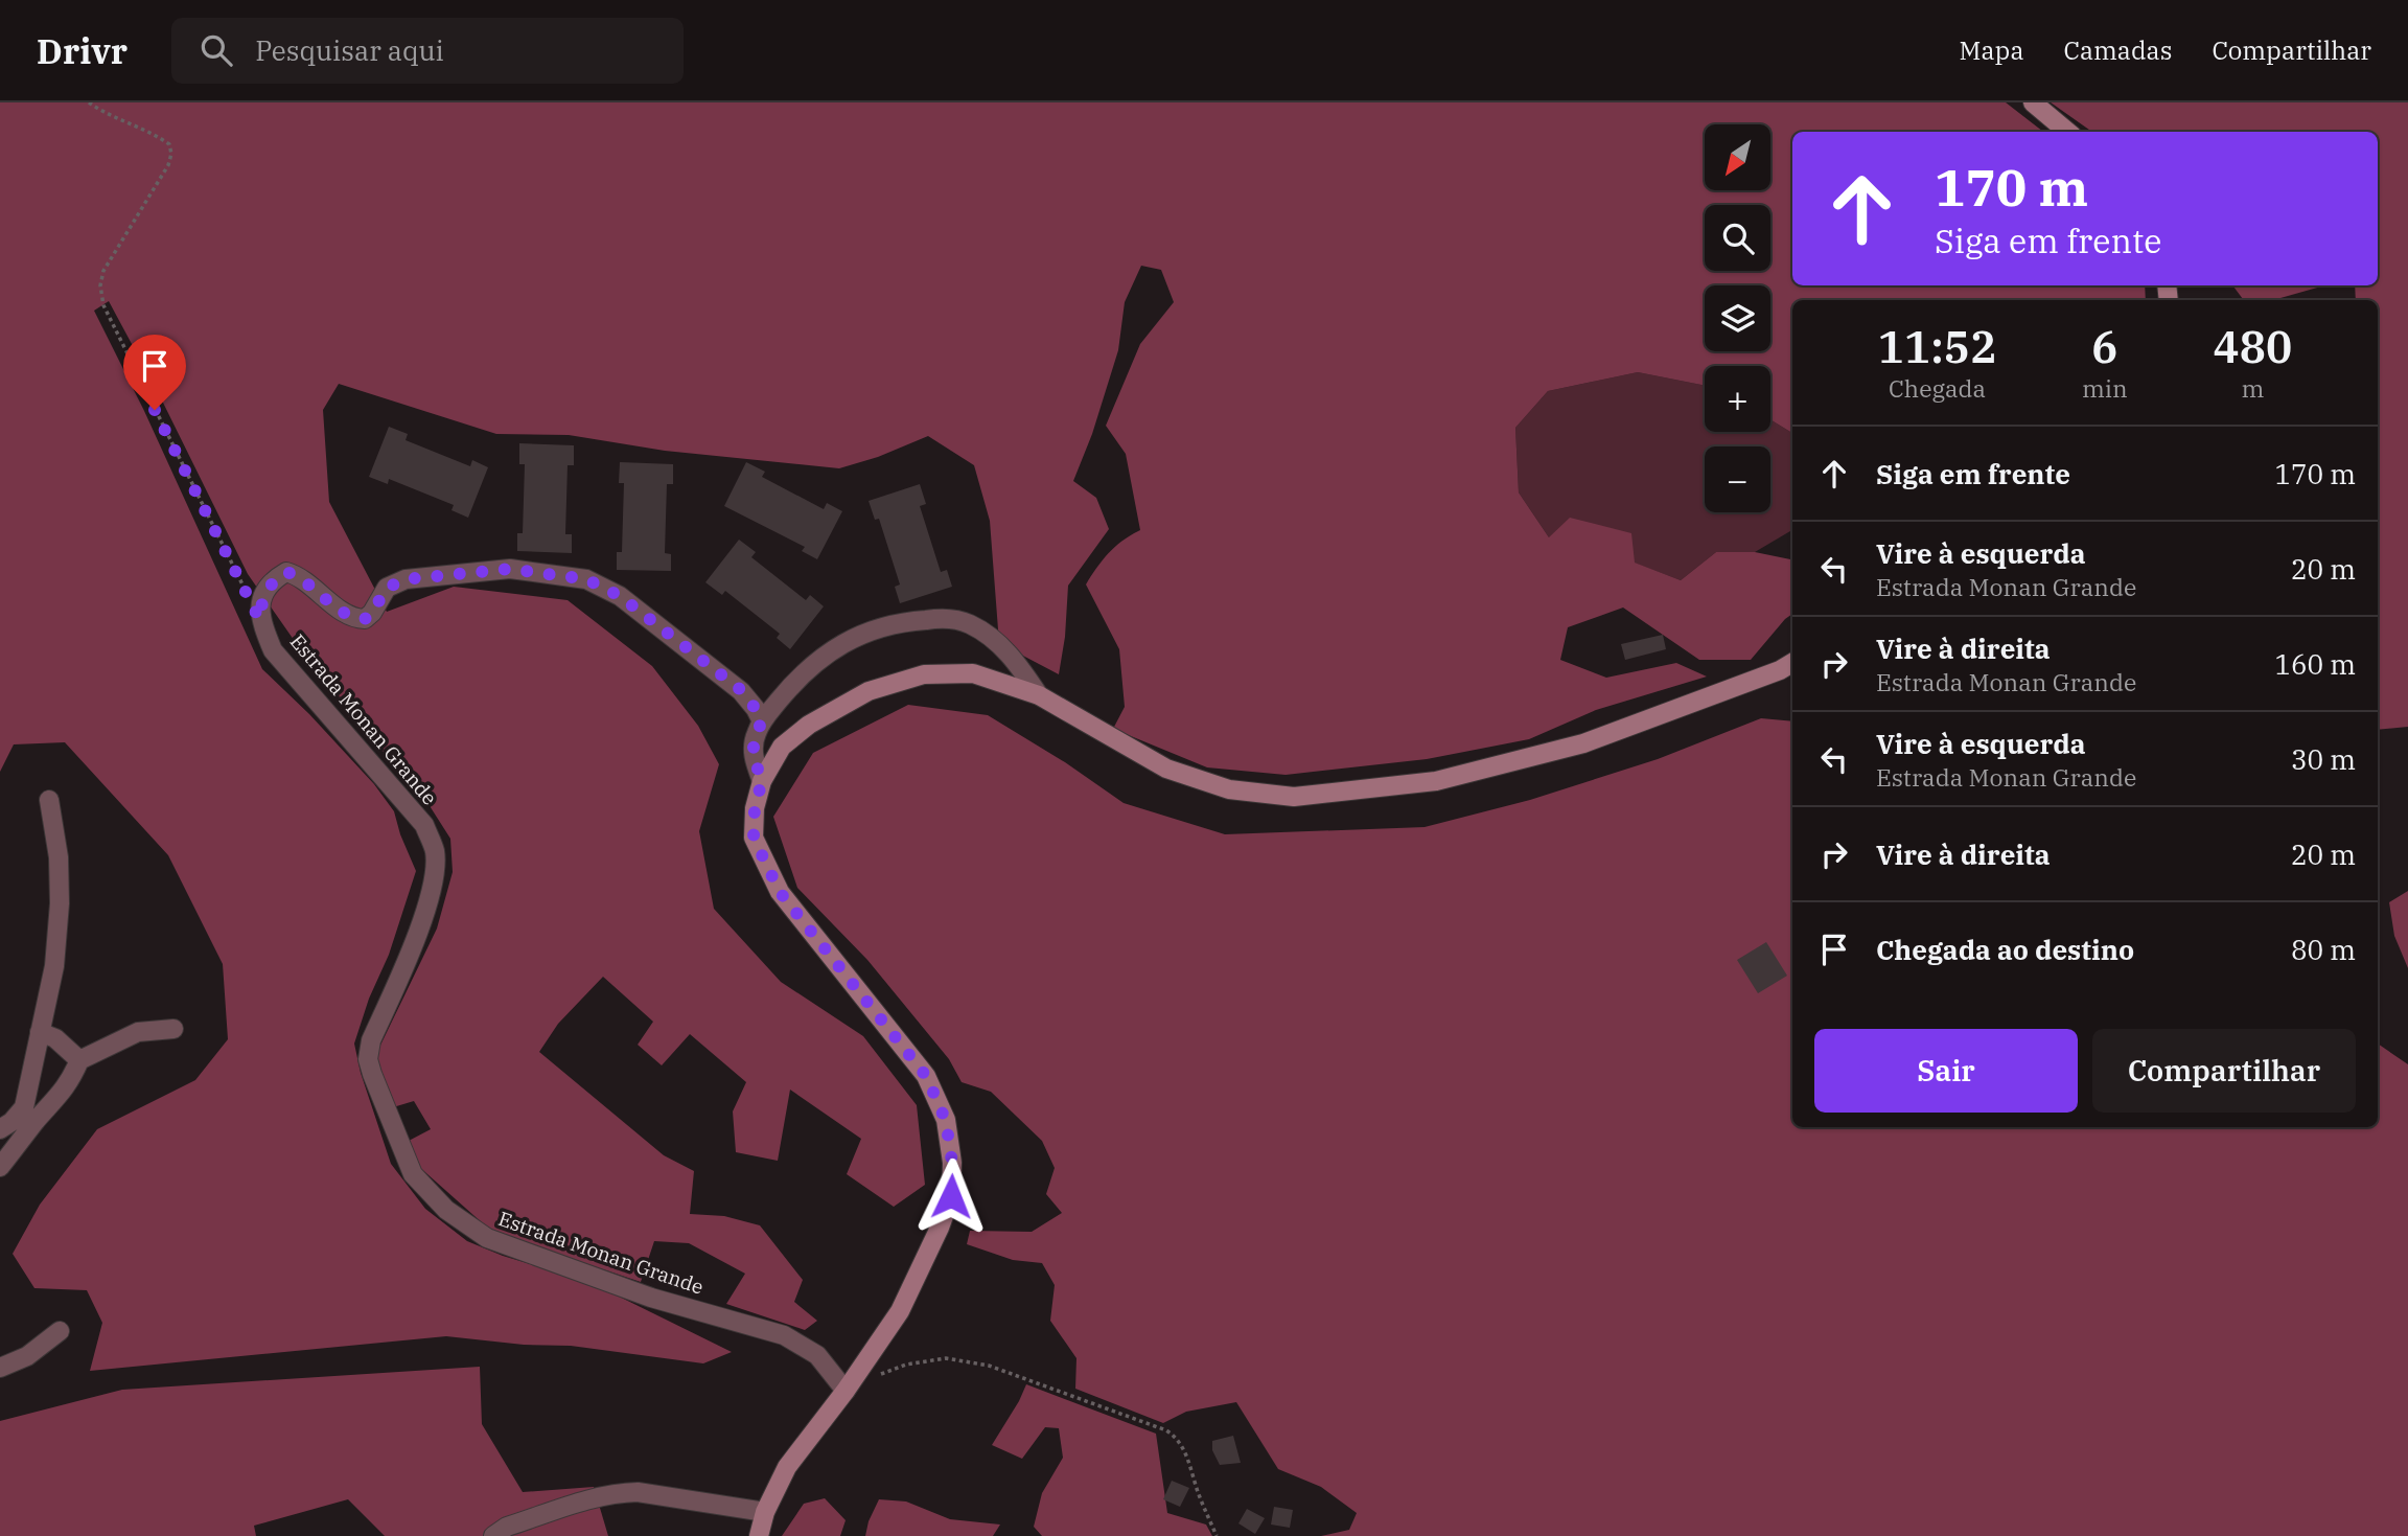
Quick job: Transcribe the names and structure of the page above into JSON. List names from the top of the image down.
{
  "streets": {
    "street": ["Estrada Monan Grande"]
  },
  "north": "bottom left",
  "page": {
    "header": "Drivr",
    "search": "Pesquisar aqui",
    "nav": ["Mapa", "Camadas", "Compartilhar"],
    "map_buttons": ["+", "−"],
    "turn": ["170 m", "Siga em frente"],
    "eta": [
      "11:52",
      "Chegada",
      "6",
      "min",
      "480",
      "m"
    ],
    "list": [
      {
        "name": "Siga em frente",
        "value": "170 m"
      },
      {
        "name": "Vire à esquerda",
        "note": "Estrada Monan Grande",
        "value": "20 m"
      },
      {
        "name": "Vire à direita",
        "note": "Estrada Monan Grande",
        "value": "160 m"
      },
      {
        "name": "Vire à esquerda",
        "note": "Estrada Monan Grande",
        "value": "30 m"
      },
      {
        "name": "Vire à direita",
        "value": "20 m"
      },
      {
        "name": "Chegada ao destino",
        "value": "80 m"
      }
    ],
    "buttons": ["Sair", "Compartilhar"]
  }
}
